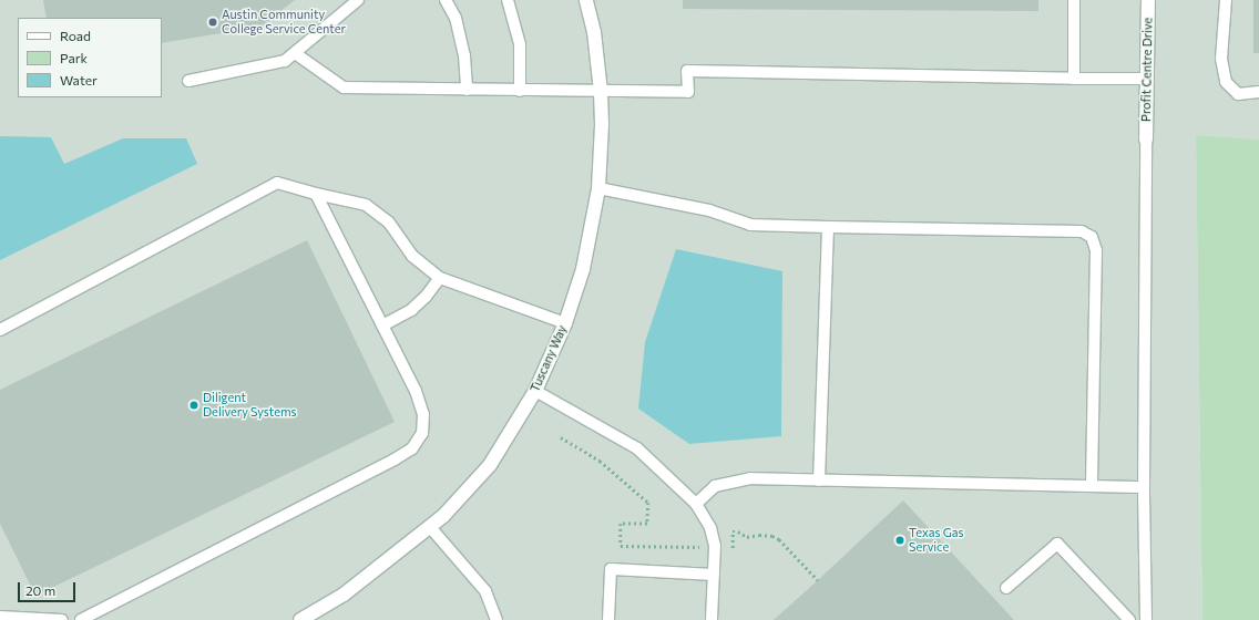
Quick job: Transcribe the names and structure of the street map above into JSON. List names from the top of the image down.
{
  "streets": {
    "street": ["Profit Centre Drive", "Tuscany Way"]
  },
  "places": ["Austin Community College Service Center", "Diligent Delivery Systems", "Texas Gas Service"],
  "legend": ["Road", "Park", "Water"],
  "scale_bar": "20 m"
}
